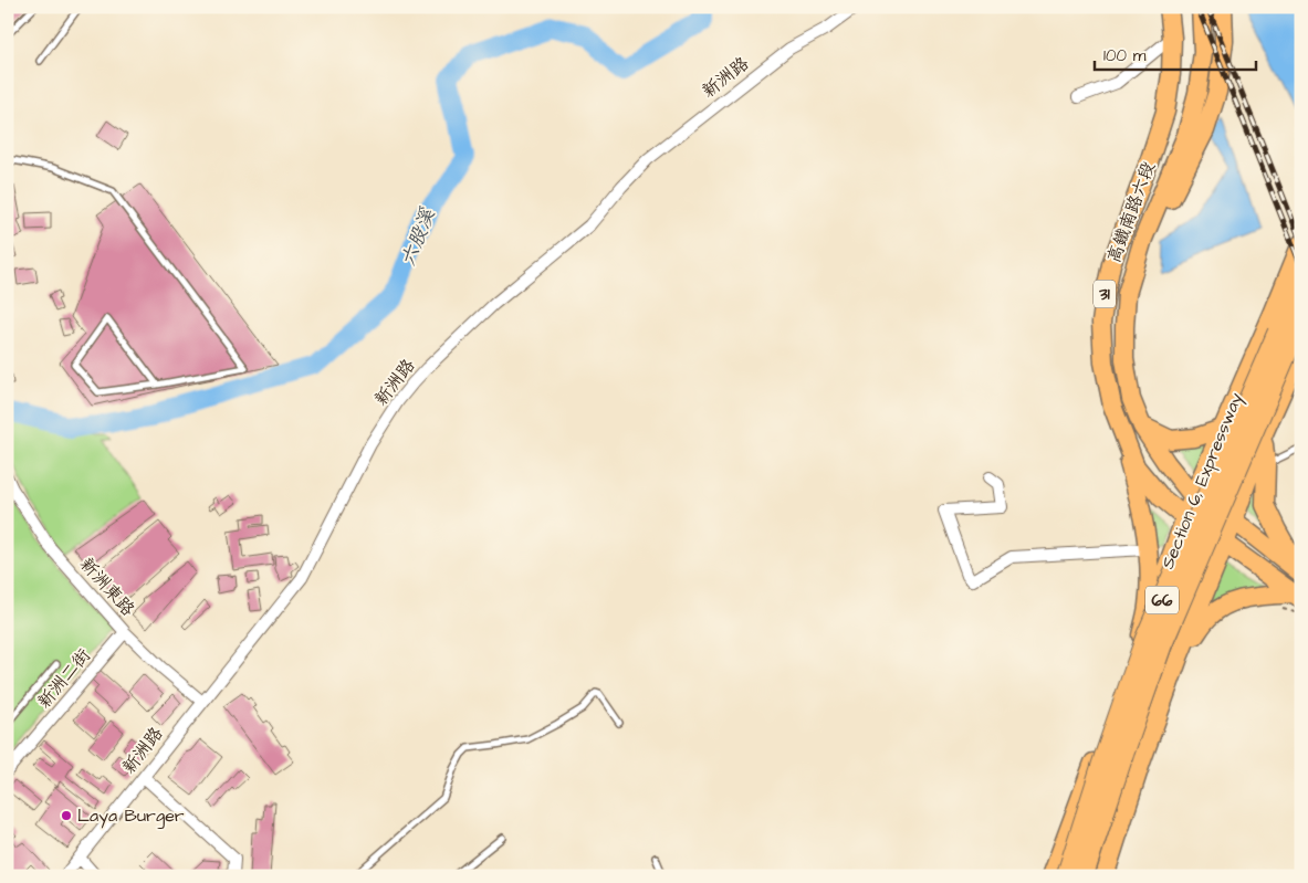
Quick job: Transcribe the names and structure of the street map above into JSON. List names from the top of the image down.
{
  "streets": {
    "highway": ["66"],
    "main road": ["高鐵南路六段", "31", "Section 6, Expressway"],
    "street": ["新洲路", "新洲東路", "新洲二街"]
  },
  "crossings": [
    ["新洲路", "新洲東路"],
    ["高鐵南路六段", "31"],
    ["高鐵南路六段", "Section 6, Expressway"],
    ["高鐵南路六段", "66"],
    ["31", "Section 6, Expressway"],
    ["新洲東路", "新洲二街"]
  ],
  "water": ["六股溪"],
  "places": ["Laya Burger"],
  "scale_bar": "100 m"
}
